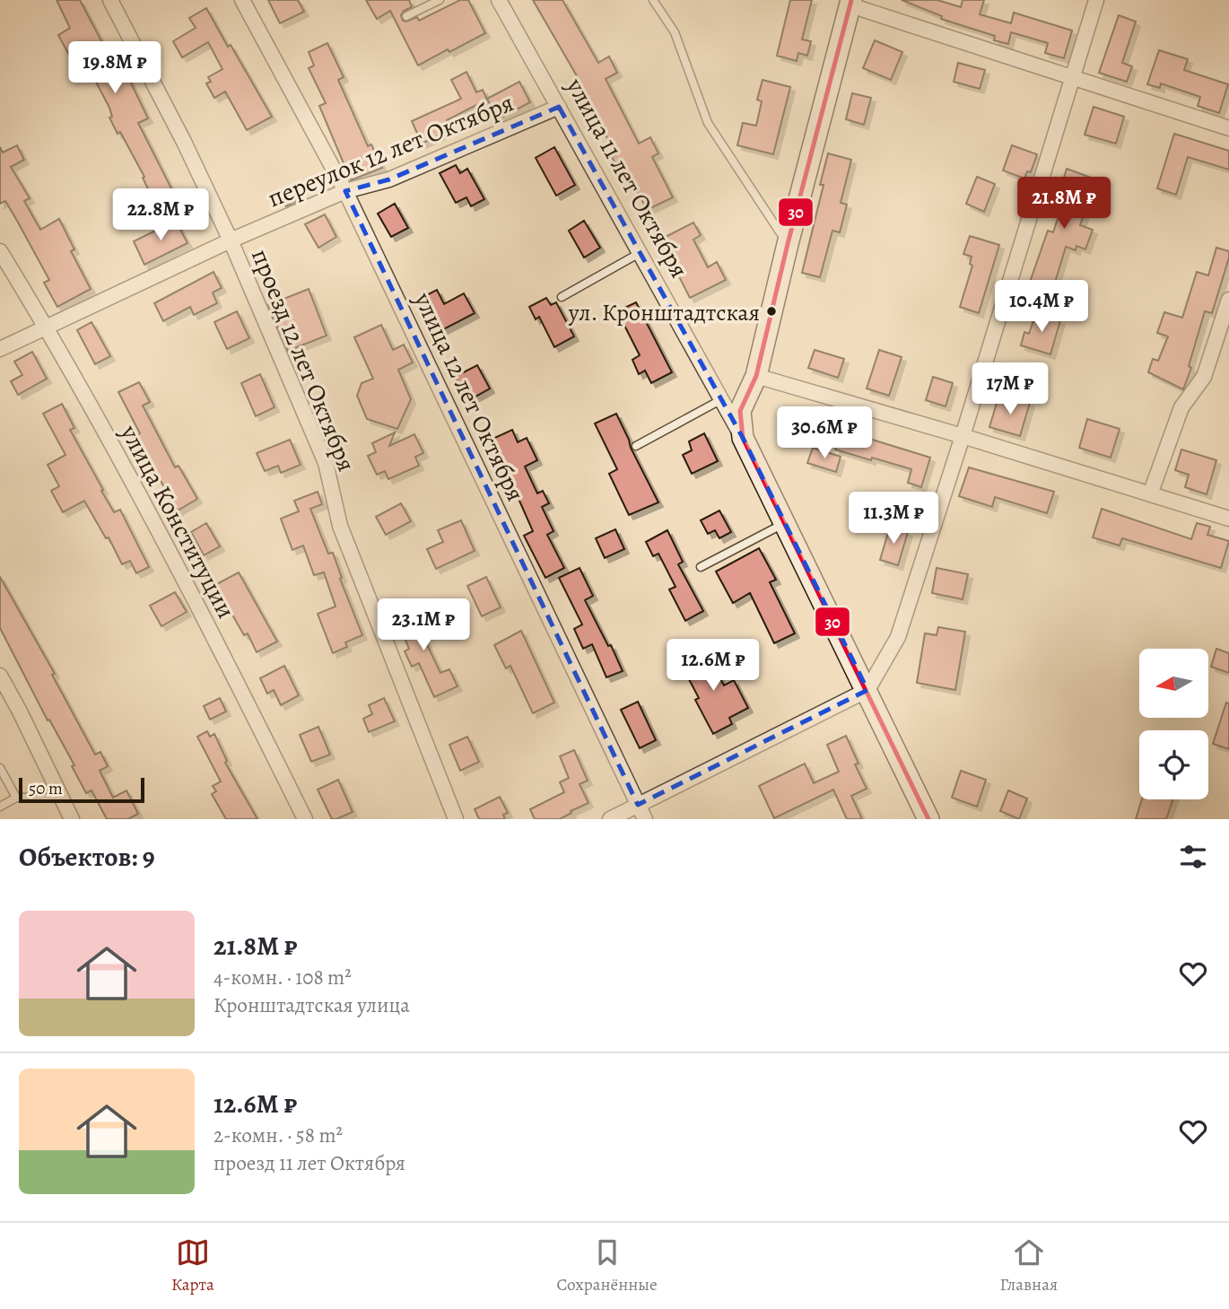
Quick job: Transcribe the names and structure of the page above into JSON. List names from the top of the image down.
{
  "streets": {
    "street": [
      "переулок 12 лет Октября",
      "улица 11 лет Октября",
      "проезд 12 лет Октября",
      "улица 12 лет Октября",
      "улица Конституции"
    ]
  },
  "crossings": [
    ["переулок 12 лет Октября", "улица 11 лет Октября"],
    ["переулок 12 лет Октября", "проезд 12 лет Октября"],
    ["переулок 12 лет Октября", "улица 12 лет Октября"],
    ["переулок 12 лет Октября", "улица Конституции"]
  ],
  "places": ["ул. Кронштадтская"],
  "lines": ["transit line 30"],
  "scale_bar": "50 m",
  "north": "left",
  "page": {
    "price": [
      "19.8M ₽",
      "21.8M ₽",
      "22.8M ₽",
      "10.4M ₽",
      "17M ₽",
      "30.6M ₽",
      "11.3M ₽",
      "23.1M ₽",
      "12.6M ₽"
    ],
    "scale": "50 m",
    "heading": "Объектов: 9",
    "list": [
      {
        "name": "21.8M ₽",
        "note": "4-комн. · 108 m² · Кронштадтская улица"
      },
      {
        "name": "12.6M ₽",
        "note": "2-комн. · 58 m² · проезд 11 лет Октября"
      }
    ],
    "tabs": ["Карта", "Сохранённые", "Главная"]
  }
}
